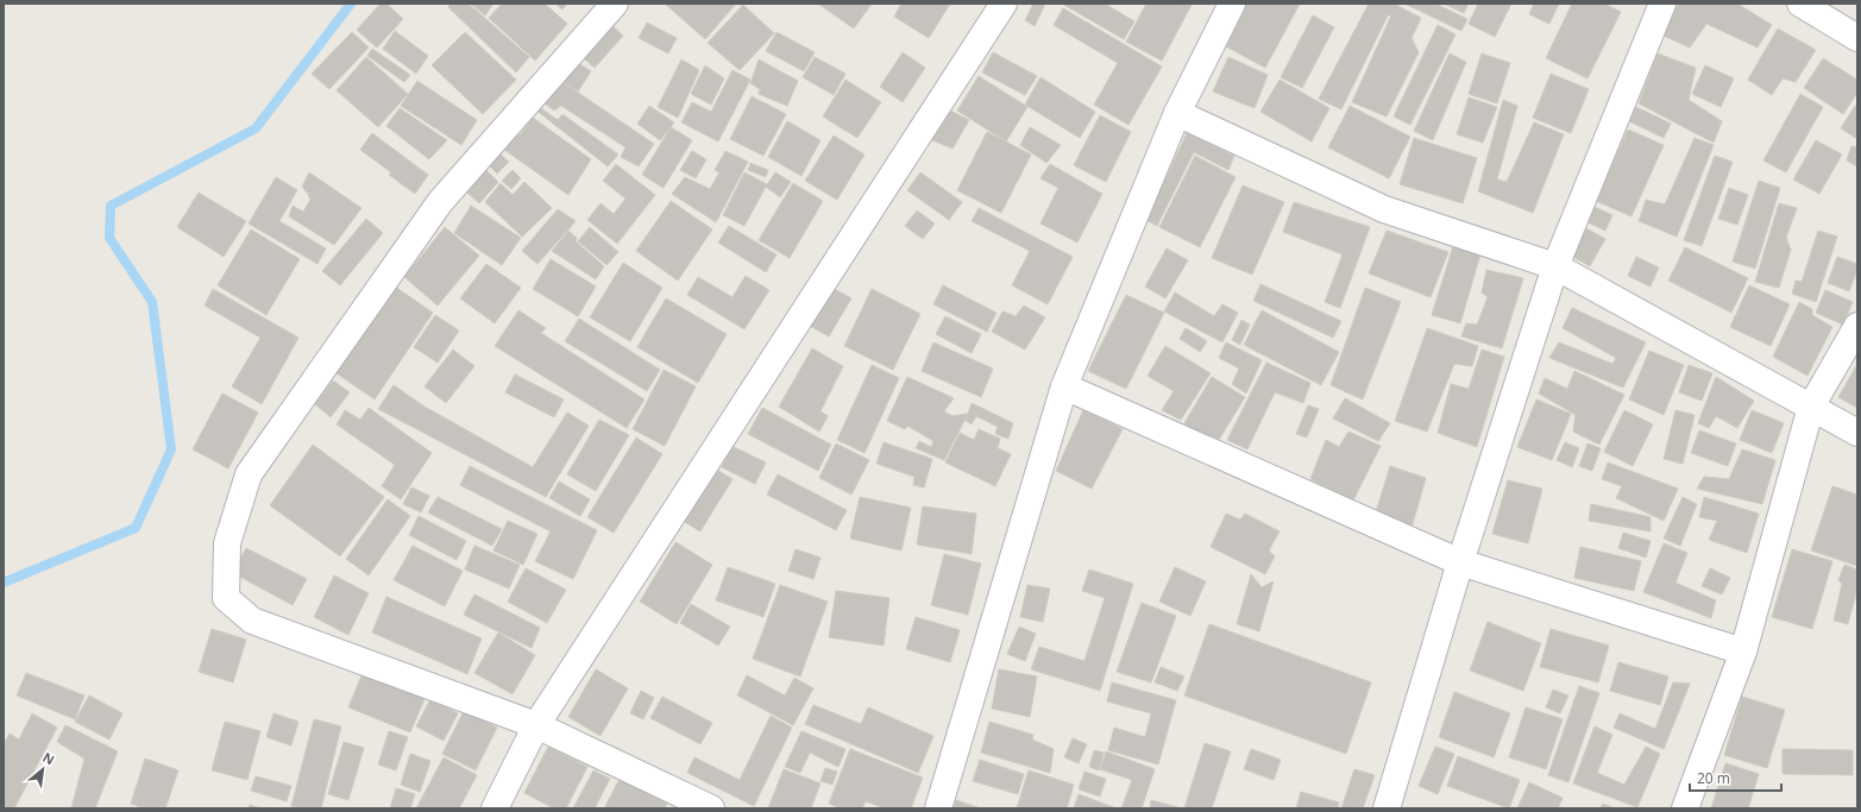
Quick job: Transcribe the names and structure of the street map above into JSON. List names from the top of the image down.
{
  "scale_bar": "20 m",
  "north": "top right"
}
